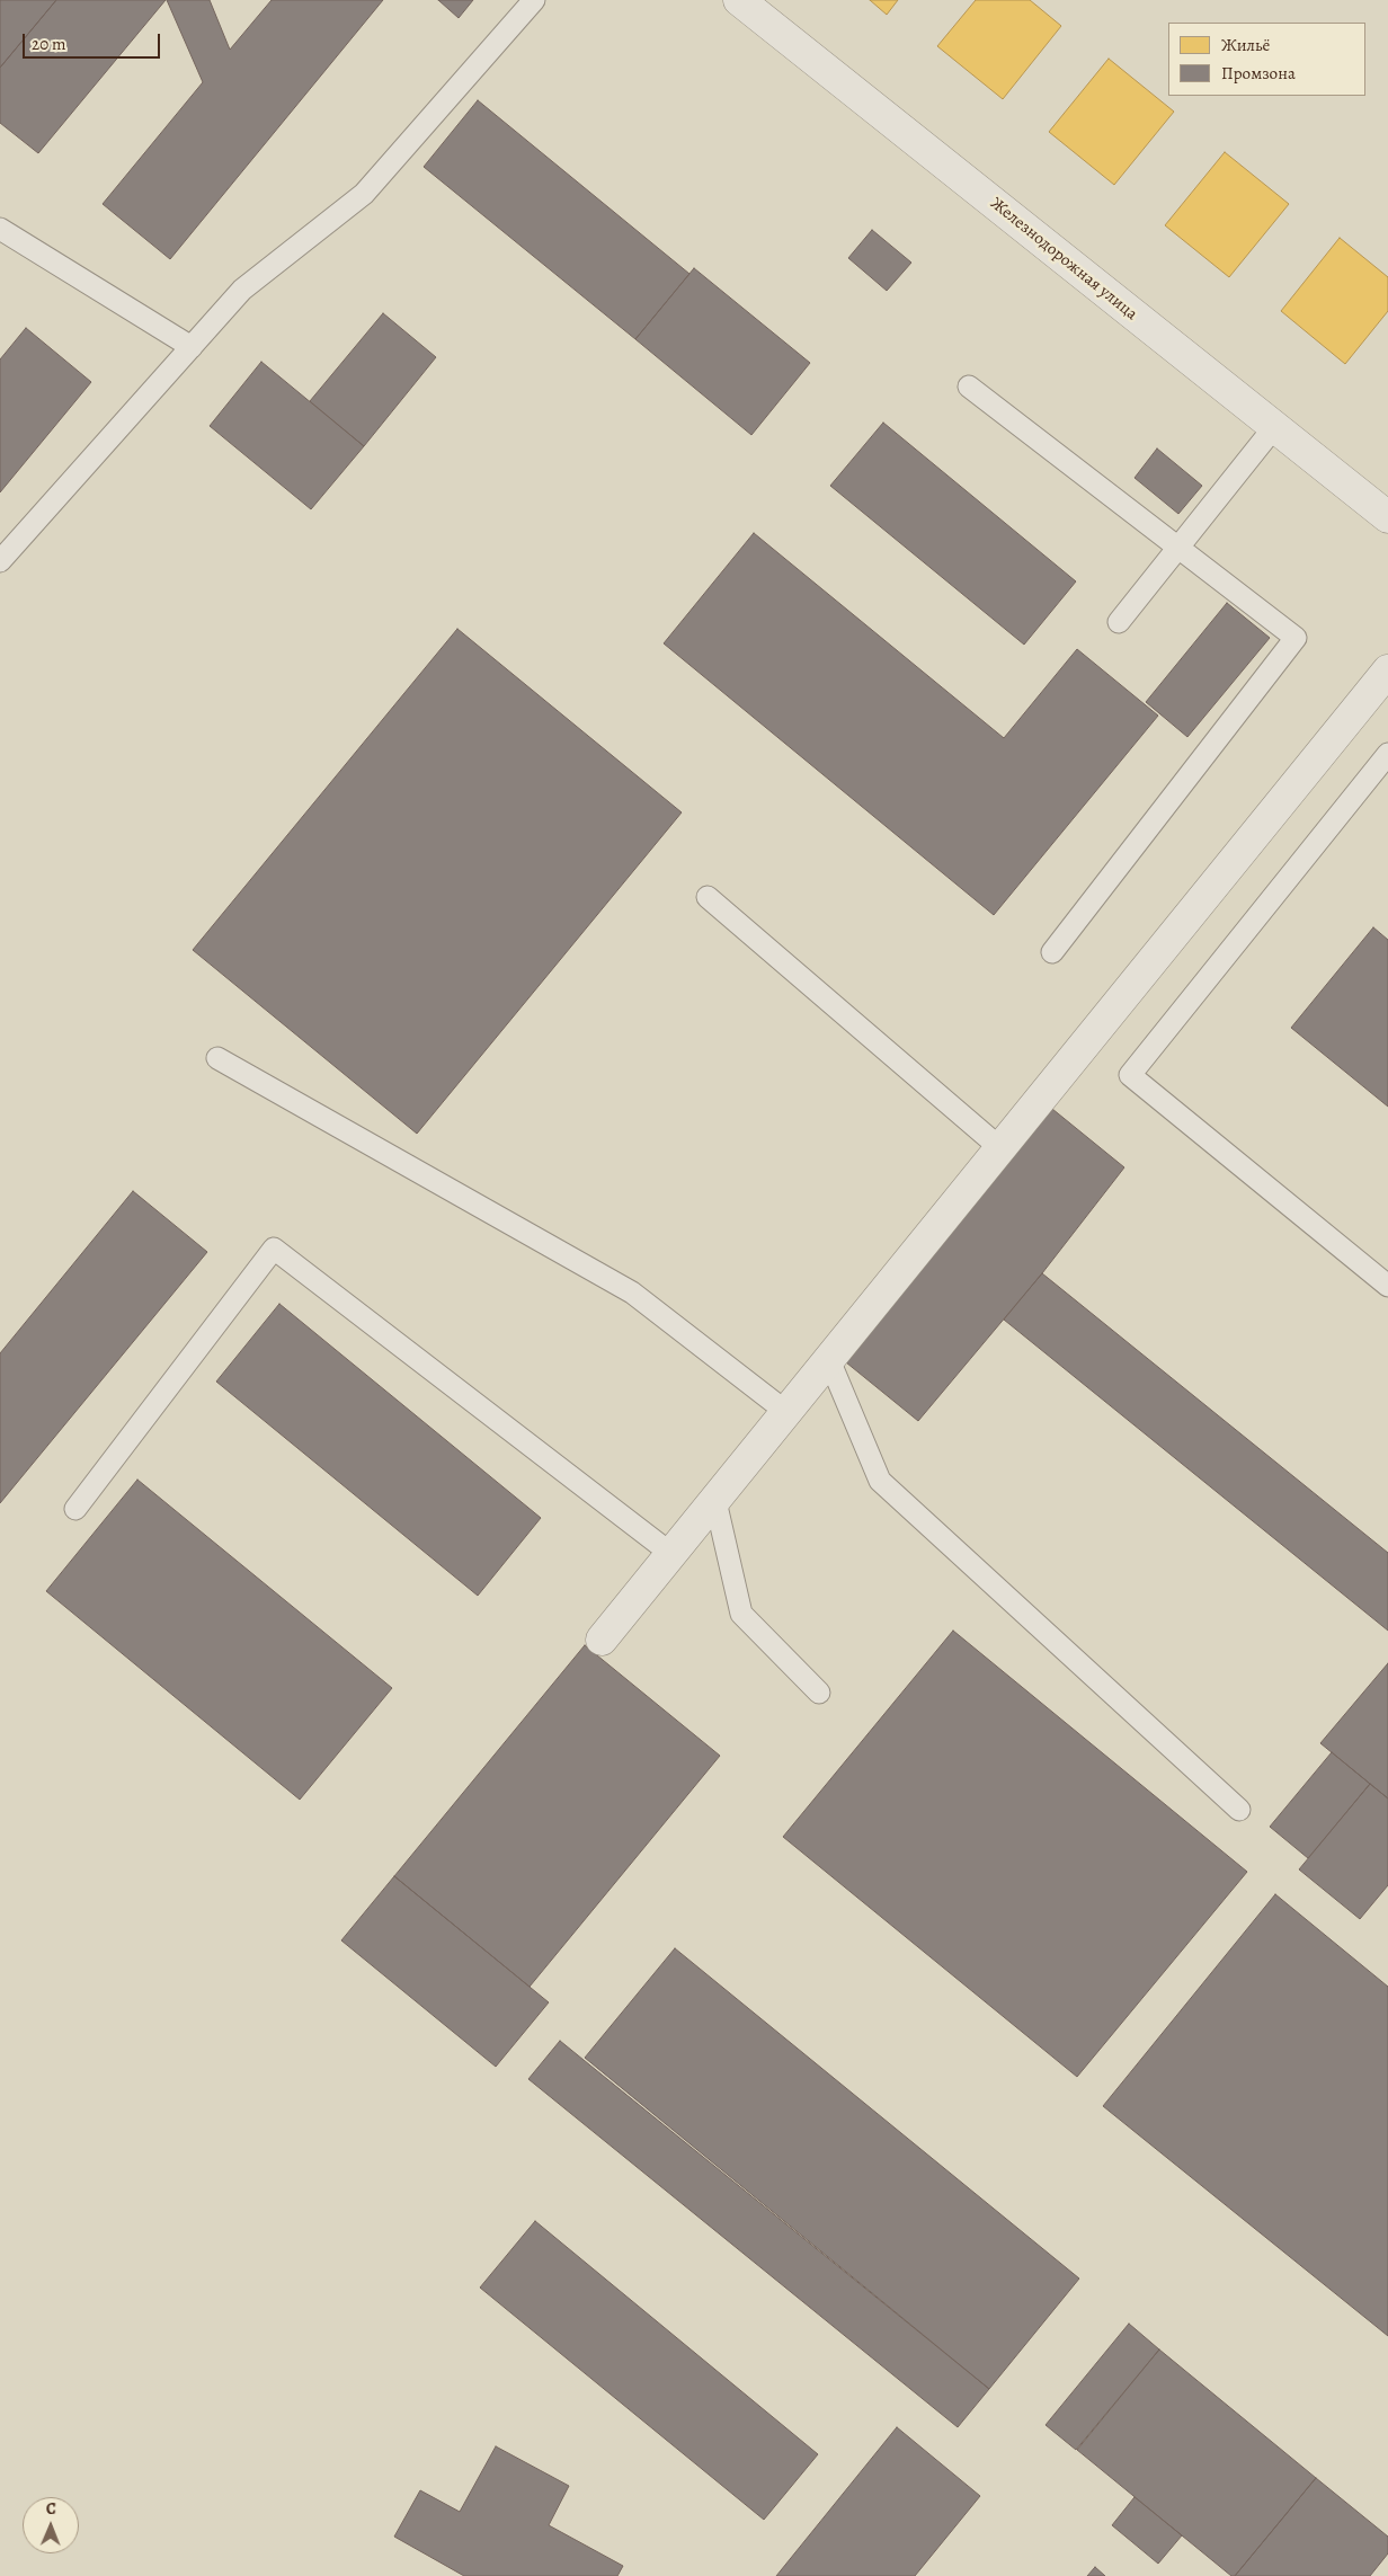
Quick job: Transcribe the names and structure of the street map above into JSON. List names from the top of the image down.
{
  "streets": {
    "street": ["Железнодорожная улица"]
  },
  "legend": ["Жильё", "Промзона"],
  "scale_bar": "20 m",
  "north": "top"
}
